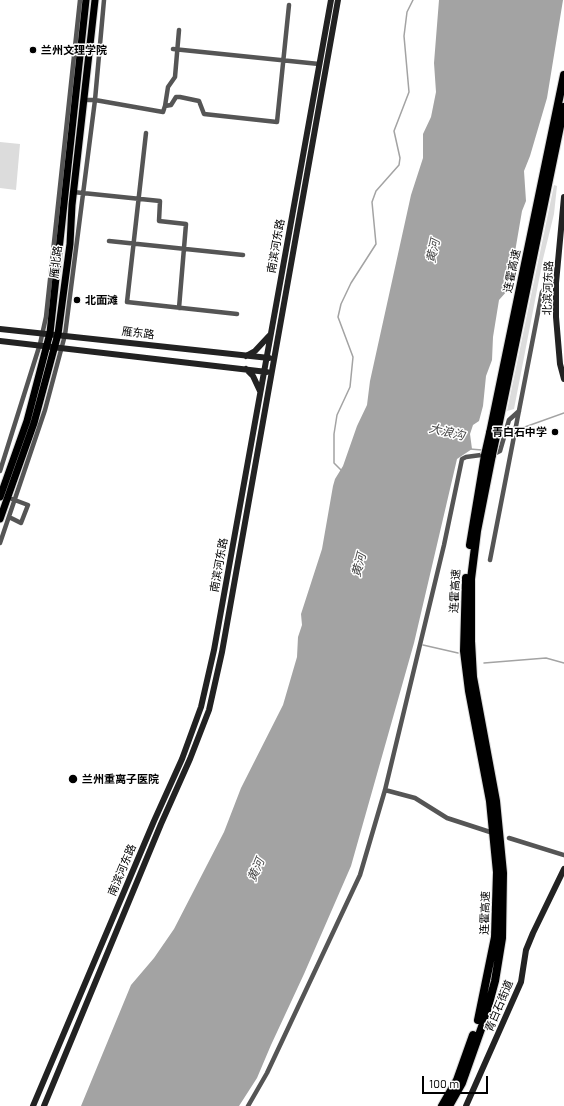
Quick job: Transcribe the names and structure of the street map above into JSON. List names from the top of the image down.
{
  "streets": {
    "highway": ["连霍高速"],
    "main road": [
      "南滨河东路",
      "雁北路",
      "北滨河东路",
      "雁东路",
      "青白石街道"
    ]
  },
  "crossings": [
    ["南滨河东路", "雁东路"],
    ["雁北路", "雁东路"]
  ],
  "water": ["黄河", "大浪沟"],
  "places": [
    "兰州文理学院",
    "北面滩",
    "青白石中学",
    "兰州重离子医院"
  ],
  "scale_bar": "100 m"
}
